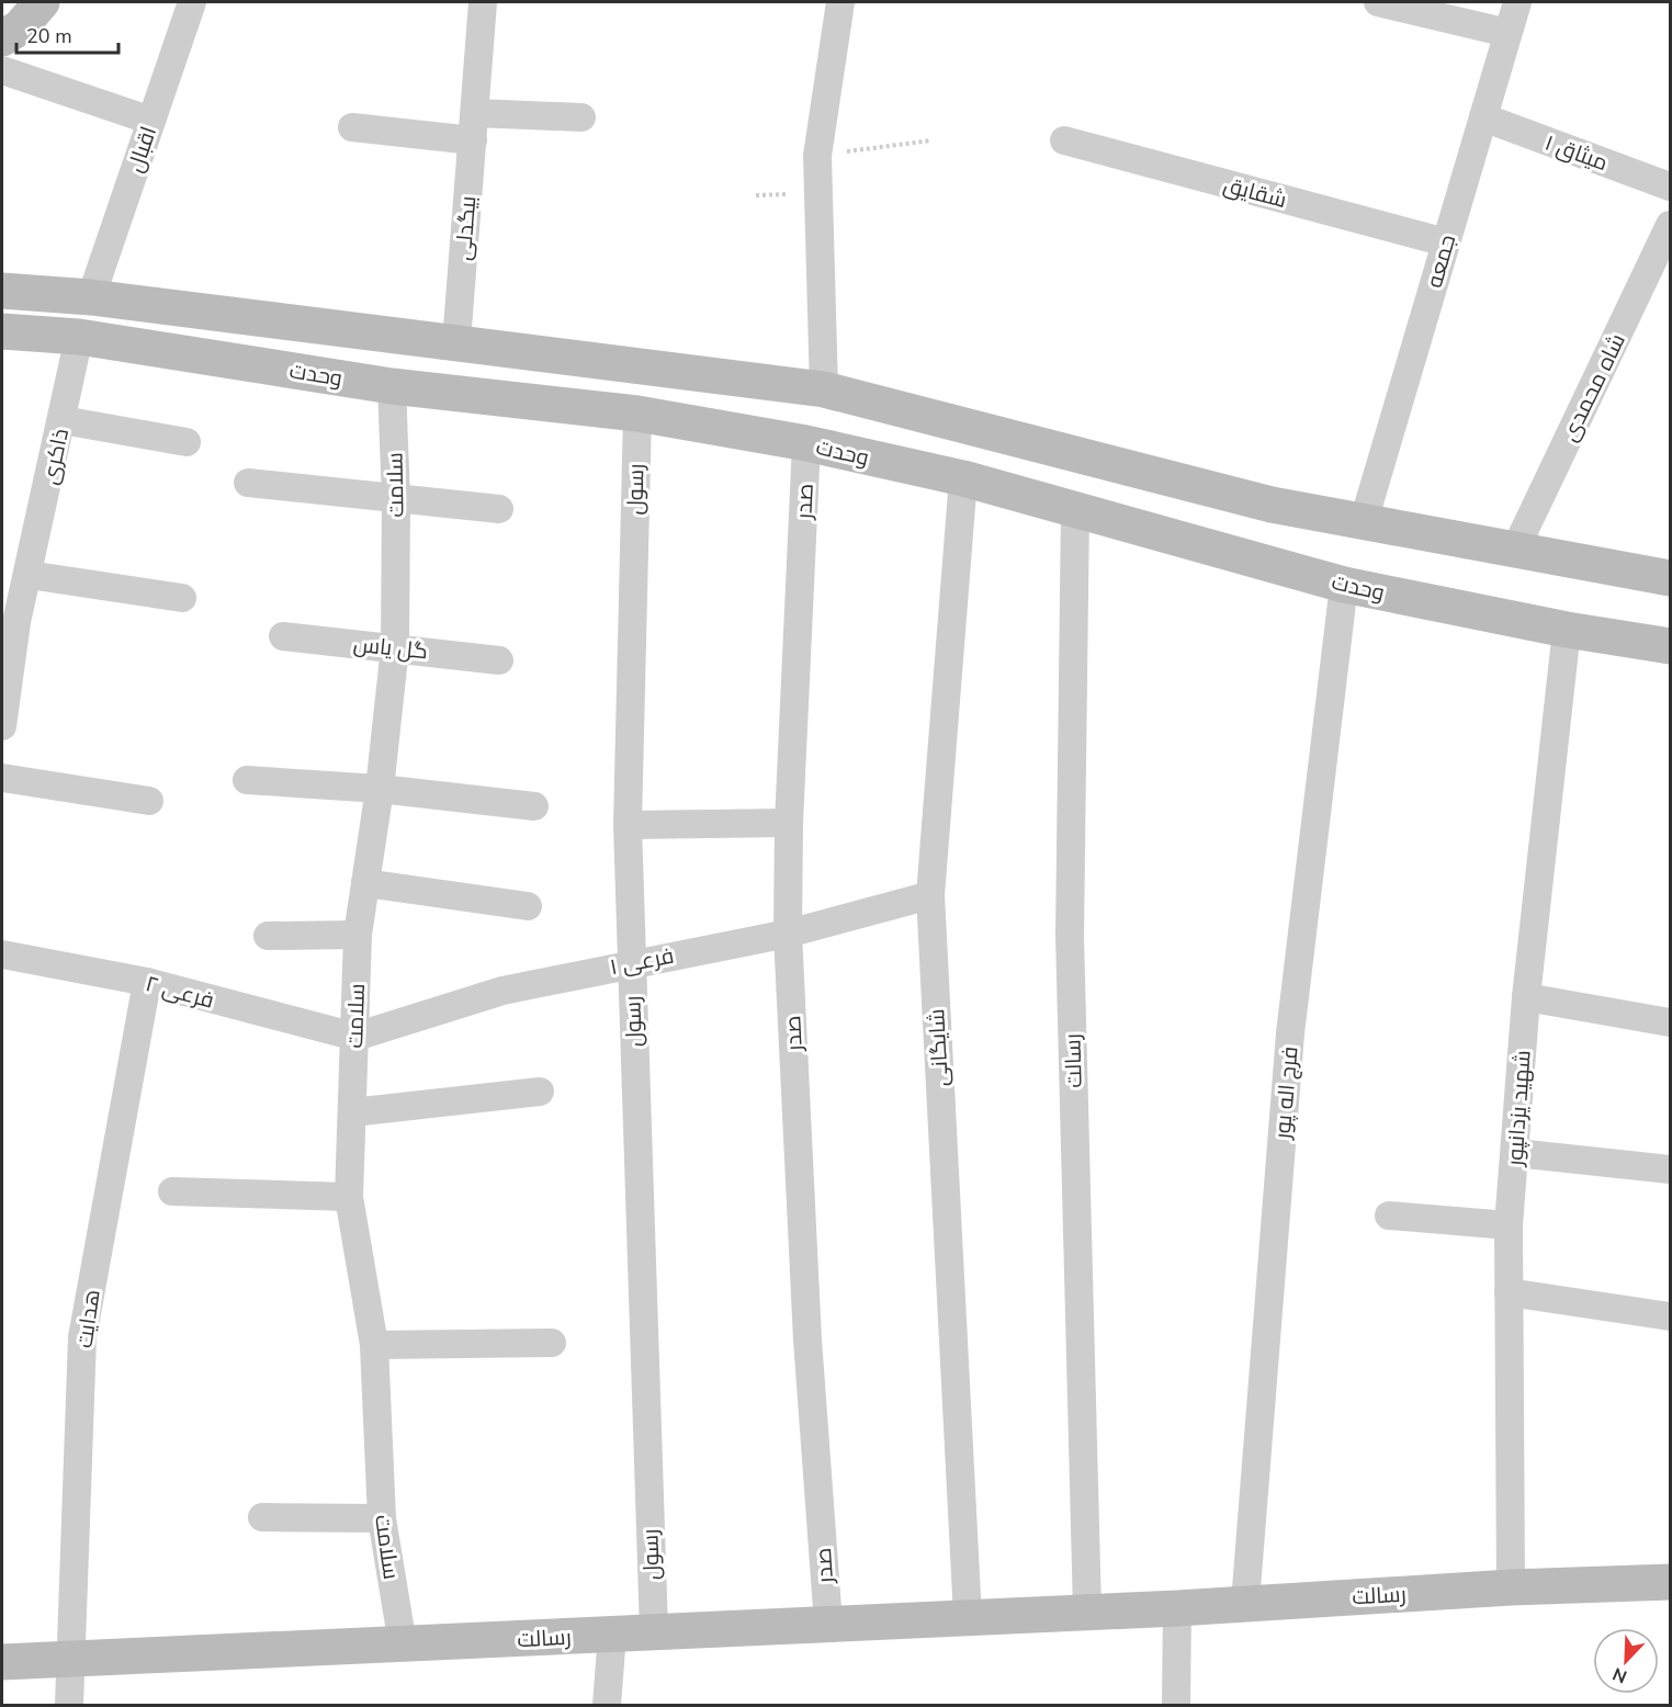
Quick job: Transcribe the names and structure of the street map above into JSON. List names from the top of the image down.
{
  "streets": {
    "main road": ["وحدت", "رسالت"],
    "street": [
      "اقبال",
      "میثاق ۱",
      "شقایق",
      "بیگدلی",
      "جمعه",
      "شاه محمدی",
      "ذاکری",
      "سلامت",
      "رسول",
      "صدر",
      "گل یاس",
      "فرعی ۱",
      "فرعی ۲",
      "شایگانی",
      "فرج اله پور",
      "شهید یزدانپور",
      "هدایت"
    ]
  },
  "crossings": [
    ["میثاق ۱", "جمعه"],
    ["شقایق", "جمعه"],
    ["وحدت", "ذاکری"],
    ["وحدت", "سلامت"],
    ["وحدت", "رسول"],
    ["وحدت", "صدر"],
    ["وحدت", "شایگانی"],
    ["وحدت", "رسالت"],
    ["وحدت", "فرج اله پور"],
    ["وحدت", "شهید یزدانپور"],
    ["سلامت", "گل یاس"],
    ["سلامت", "فرعی ۱"],
    ["سلامت", "فرعی ۲"],
    ["سلامت", "رسالت"],
    ["رسول", "فرعی ۱"],
    ["رسول", "رسالت"],
    ["صدر", "فرعی ۱"],
    ["صدر", "رسالت"],
    ["فرعی ۱", "فرعی ۲"],
    ["فرعی ۱", "شایگانی"],
    ["فرعی ۲", "هدایت"],
    ["شایگانی", "رسالت"],
    ["رسالت", "فرج اله پور"],
    ["رسالت", "شهید یزدانپور"],
    ["رسالت", "هدایت"]
  ],
  "scale_bar": "20 m",
  "north": "bottom left"
}
